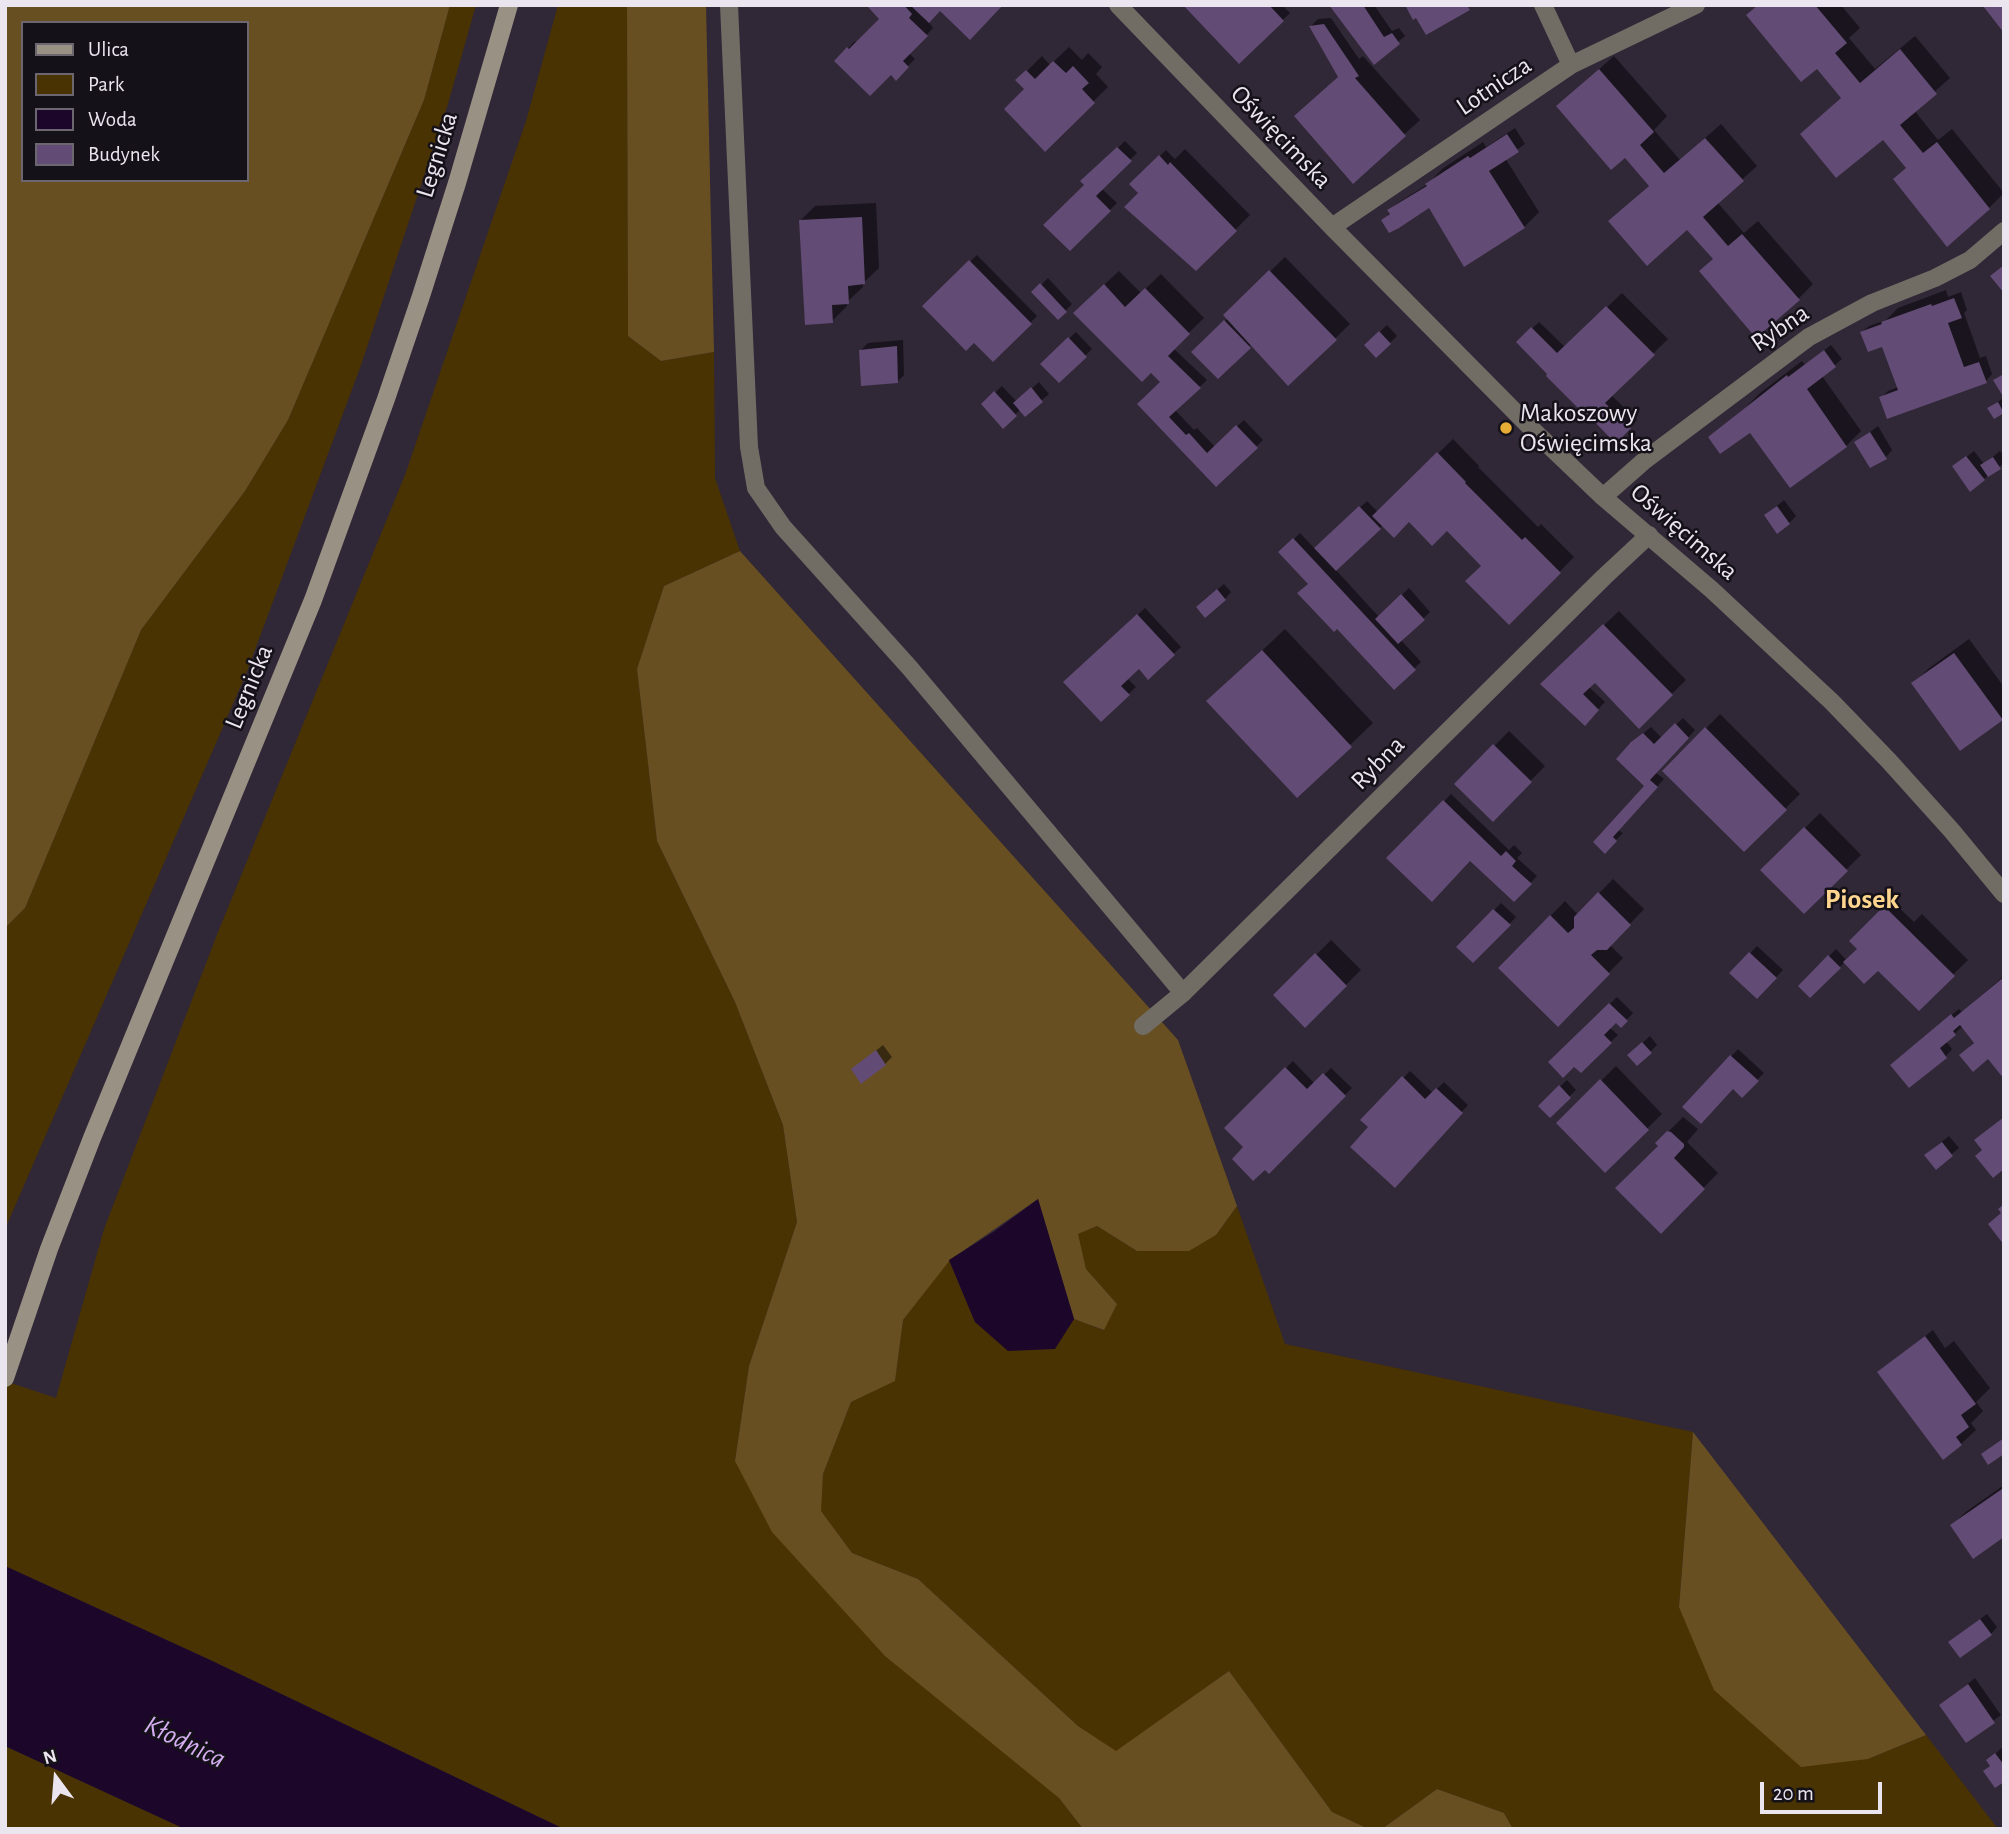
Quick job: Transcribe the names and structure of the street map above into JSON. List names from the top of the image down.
{
  "streets": {
    "main road": ["Legnicka"],
    "street": ["Lotnicza", "Oświęcimska", "Rybna"]
  },
  "crossings": [
    ["Lotnicza", "Oświęcimska"],
    ["Oświęcimska", "Rybna"]
  ],
  "districts": ["Piosek"],
  "water": ["Kłodnica"],
  "places": ["Makoszowy Oświęcimska"],
  "legend": [
    "Ulica",
    "Park",
    "Woda",
    "Budynek"
  ],
  "scale_bar": "20 m",
  "north": "top"
}
